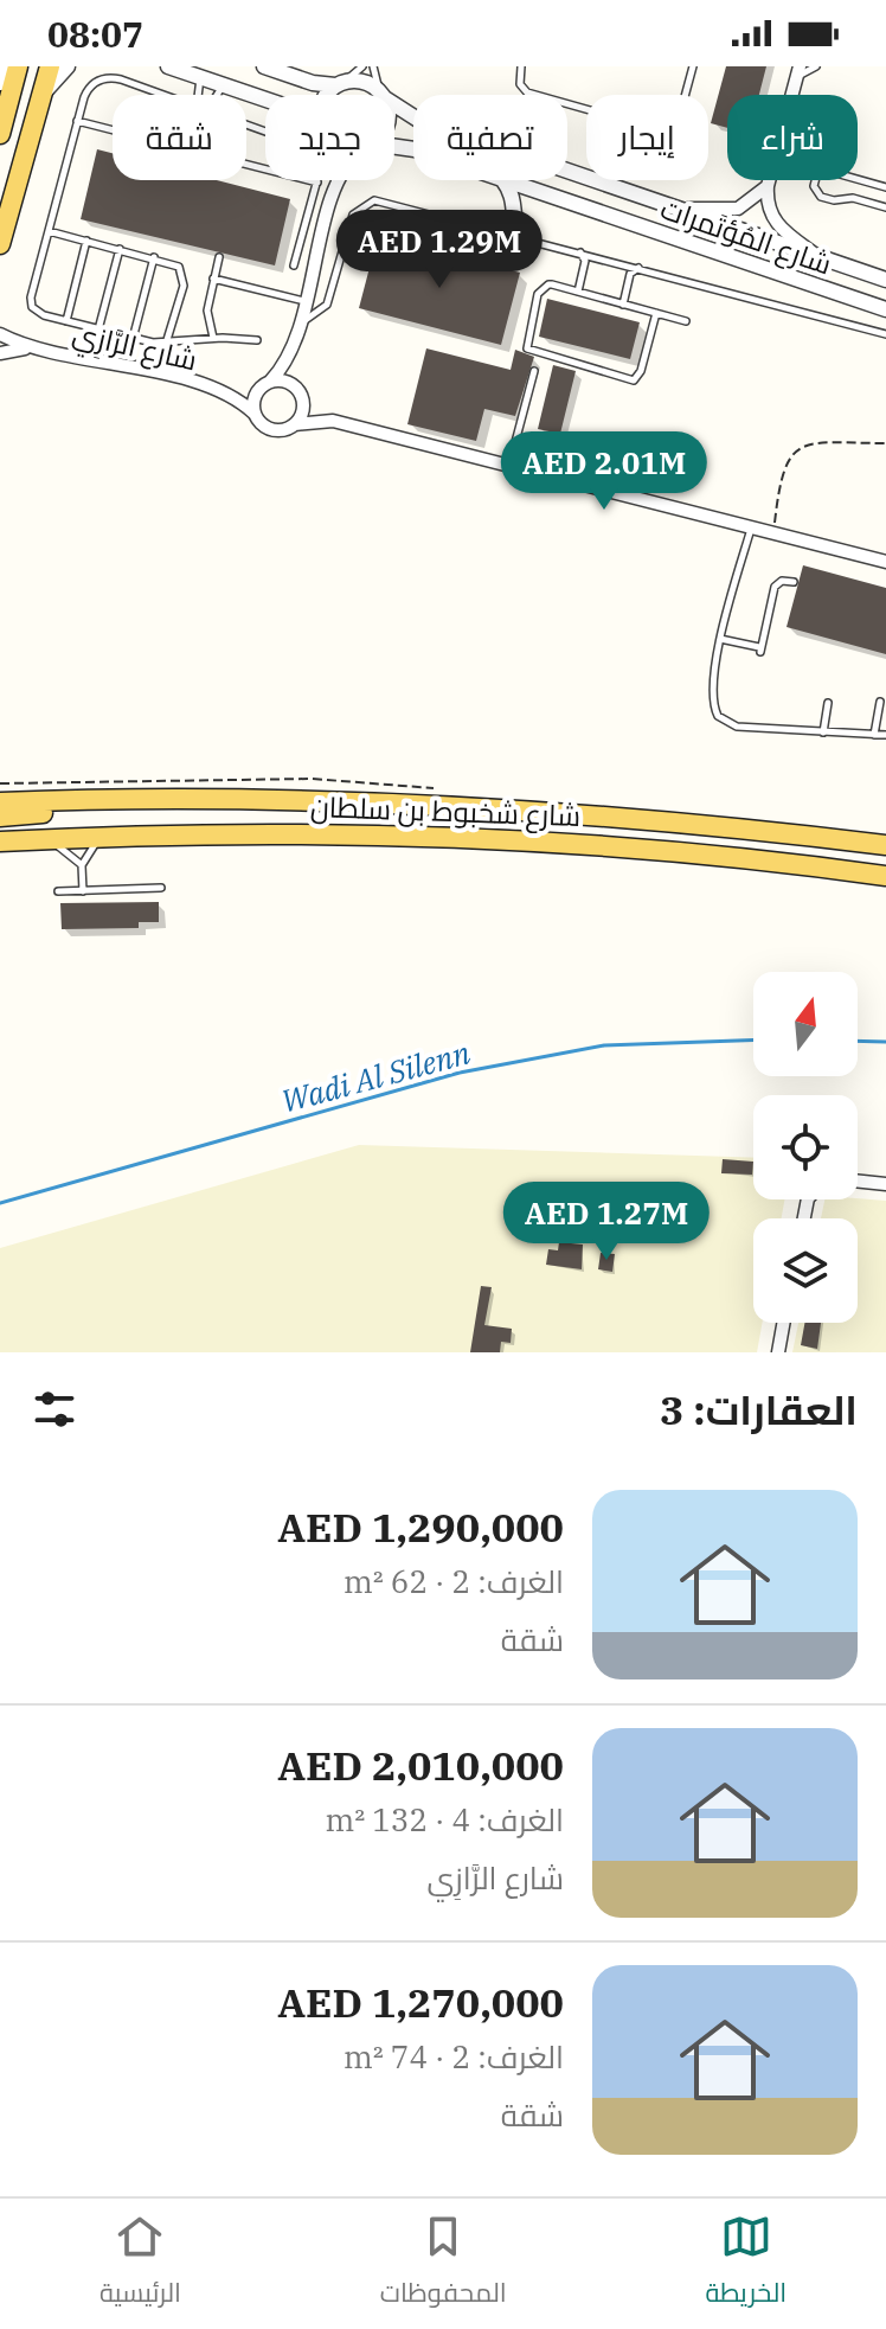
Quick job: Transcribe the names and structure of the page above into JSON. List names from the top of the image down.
{
  "streets": {
    "main road": ["شارع شخبوط بن سلطان"],
    "street": ["شارع المُؤتَمرات", "شارع الرَّازِي"]
  },
  "water": ["Wadi Al Silenn"],
  "north": "top",
  "page": {
    "status": "08:07",
    "chip": [
      "شراء",
      "إيجار",
      "تصفية",
      "جديد",
      "شقة"
    ],
    "price": ["AED 1.29M", "AED 2.01M", "AED 1.27M"],
    "heading": "العقارات: 3",
    "list": [
      {
        "name": "AED 1,290,000",
        "note": "الغرف: 2 · 62 m² · شقة"
      },
      {
        "name": "AED 2,010,000",
        "note": "الغرف: 4 · 132 m² · شارع الرَّازِي"
      },
      {
        "name": "AED 1,270,000",
        "note": "الغرف: 2 · 74 m² · شقة"
      }
    ],
    "tabs": ["الخريطة", "المحفوظات", "الرئيسية"]
  }
}
